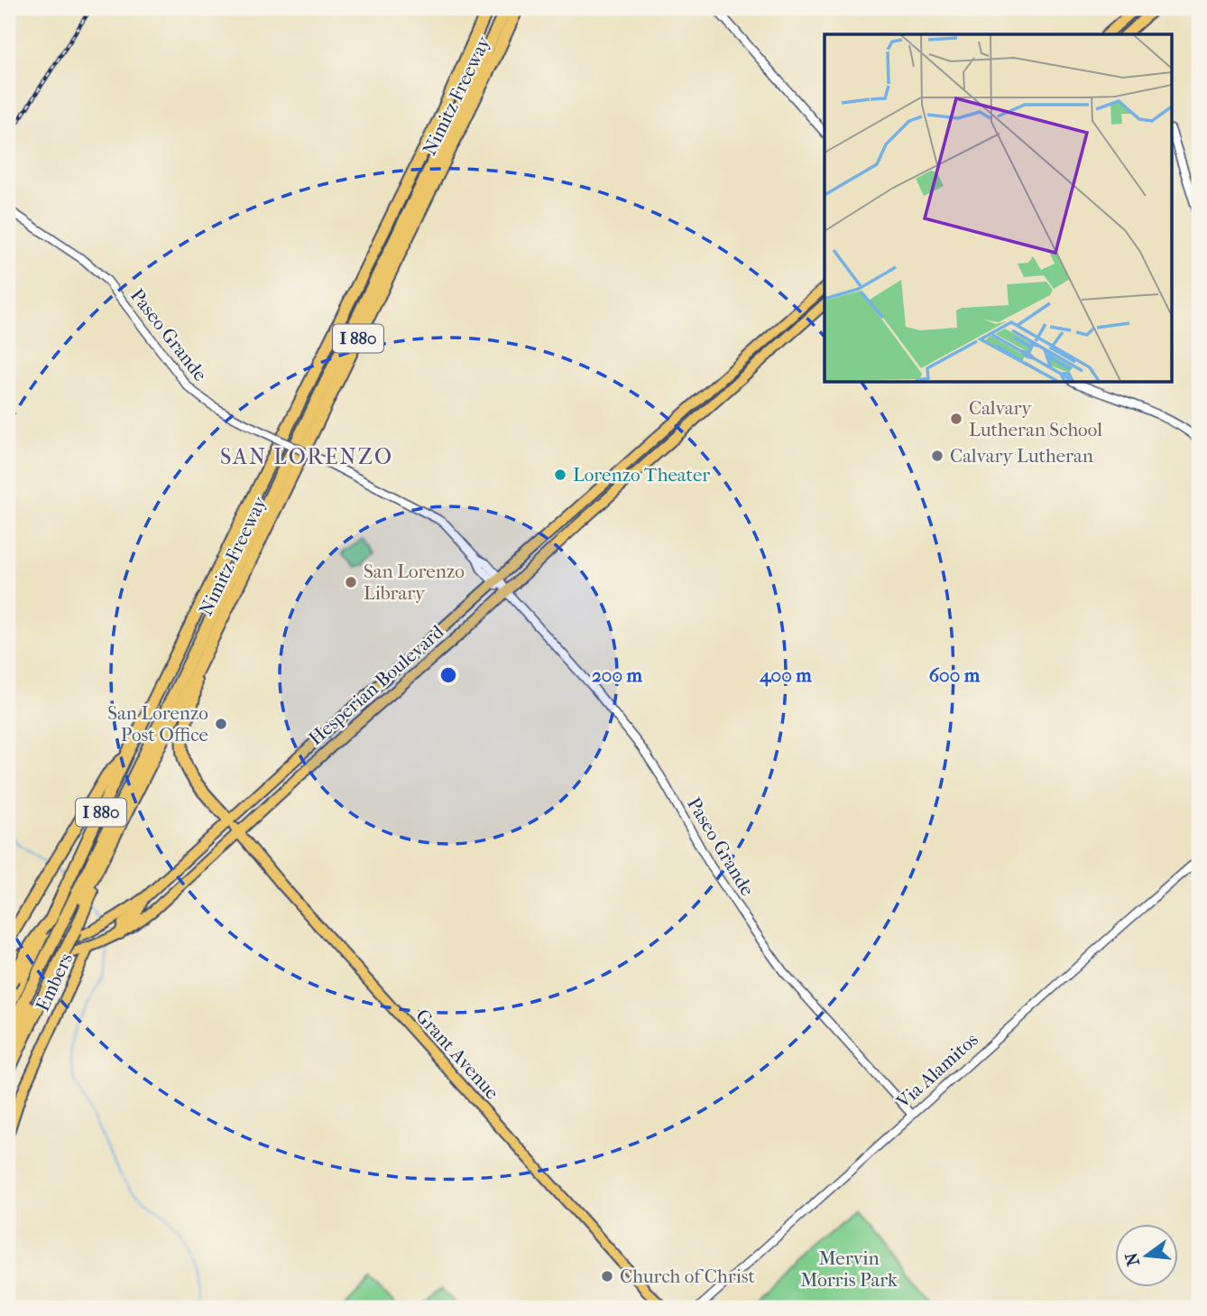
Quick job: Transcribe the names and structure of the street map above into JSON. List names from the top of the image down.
{
  "streets": {
    "highway": ["Nimitz Freeway", "I 880"],
    "main road": ["Hesperian Boulevard", "Embers", "Grant Avenue"],
    "street": ["Paseo Grande", "Via Alamitos"]
  },
  "crossings": [
    ["Nimitz Freeway", "I 880"],
    ["Paseo Grande", "Hesperian Boulevard"],
    ["Paseo Grande", "Via Alamitos"],
    ["Hesperian Boulevard", "Embers"],
    ["Hesperian Boulevard", "Grant Avenue"]
  ],
  "districts": ["SAN LORENZO"],
  "parks": ["Mervin Morris Park"],
  "places": [
    "Calvary Lutheran School",
    "Calvary Lutheran",
    "Lorenzo Theater",
    "San Lorenzo Library",
    "San Lorenzo Post Office",
    "Church of Christ"
  ],
  "north": "left",
  "rings": ["200 m", "400 m", "600 m"]
}
